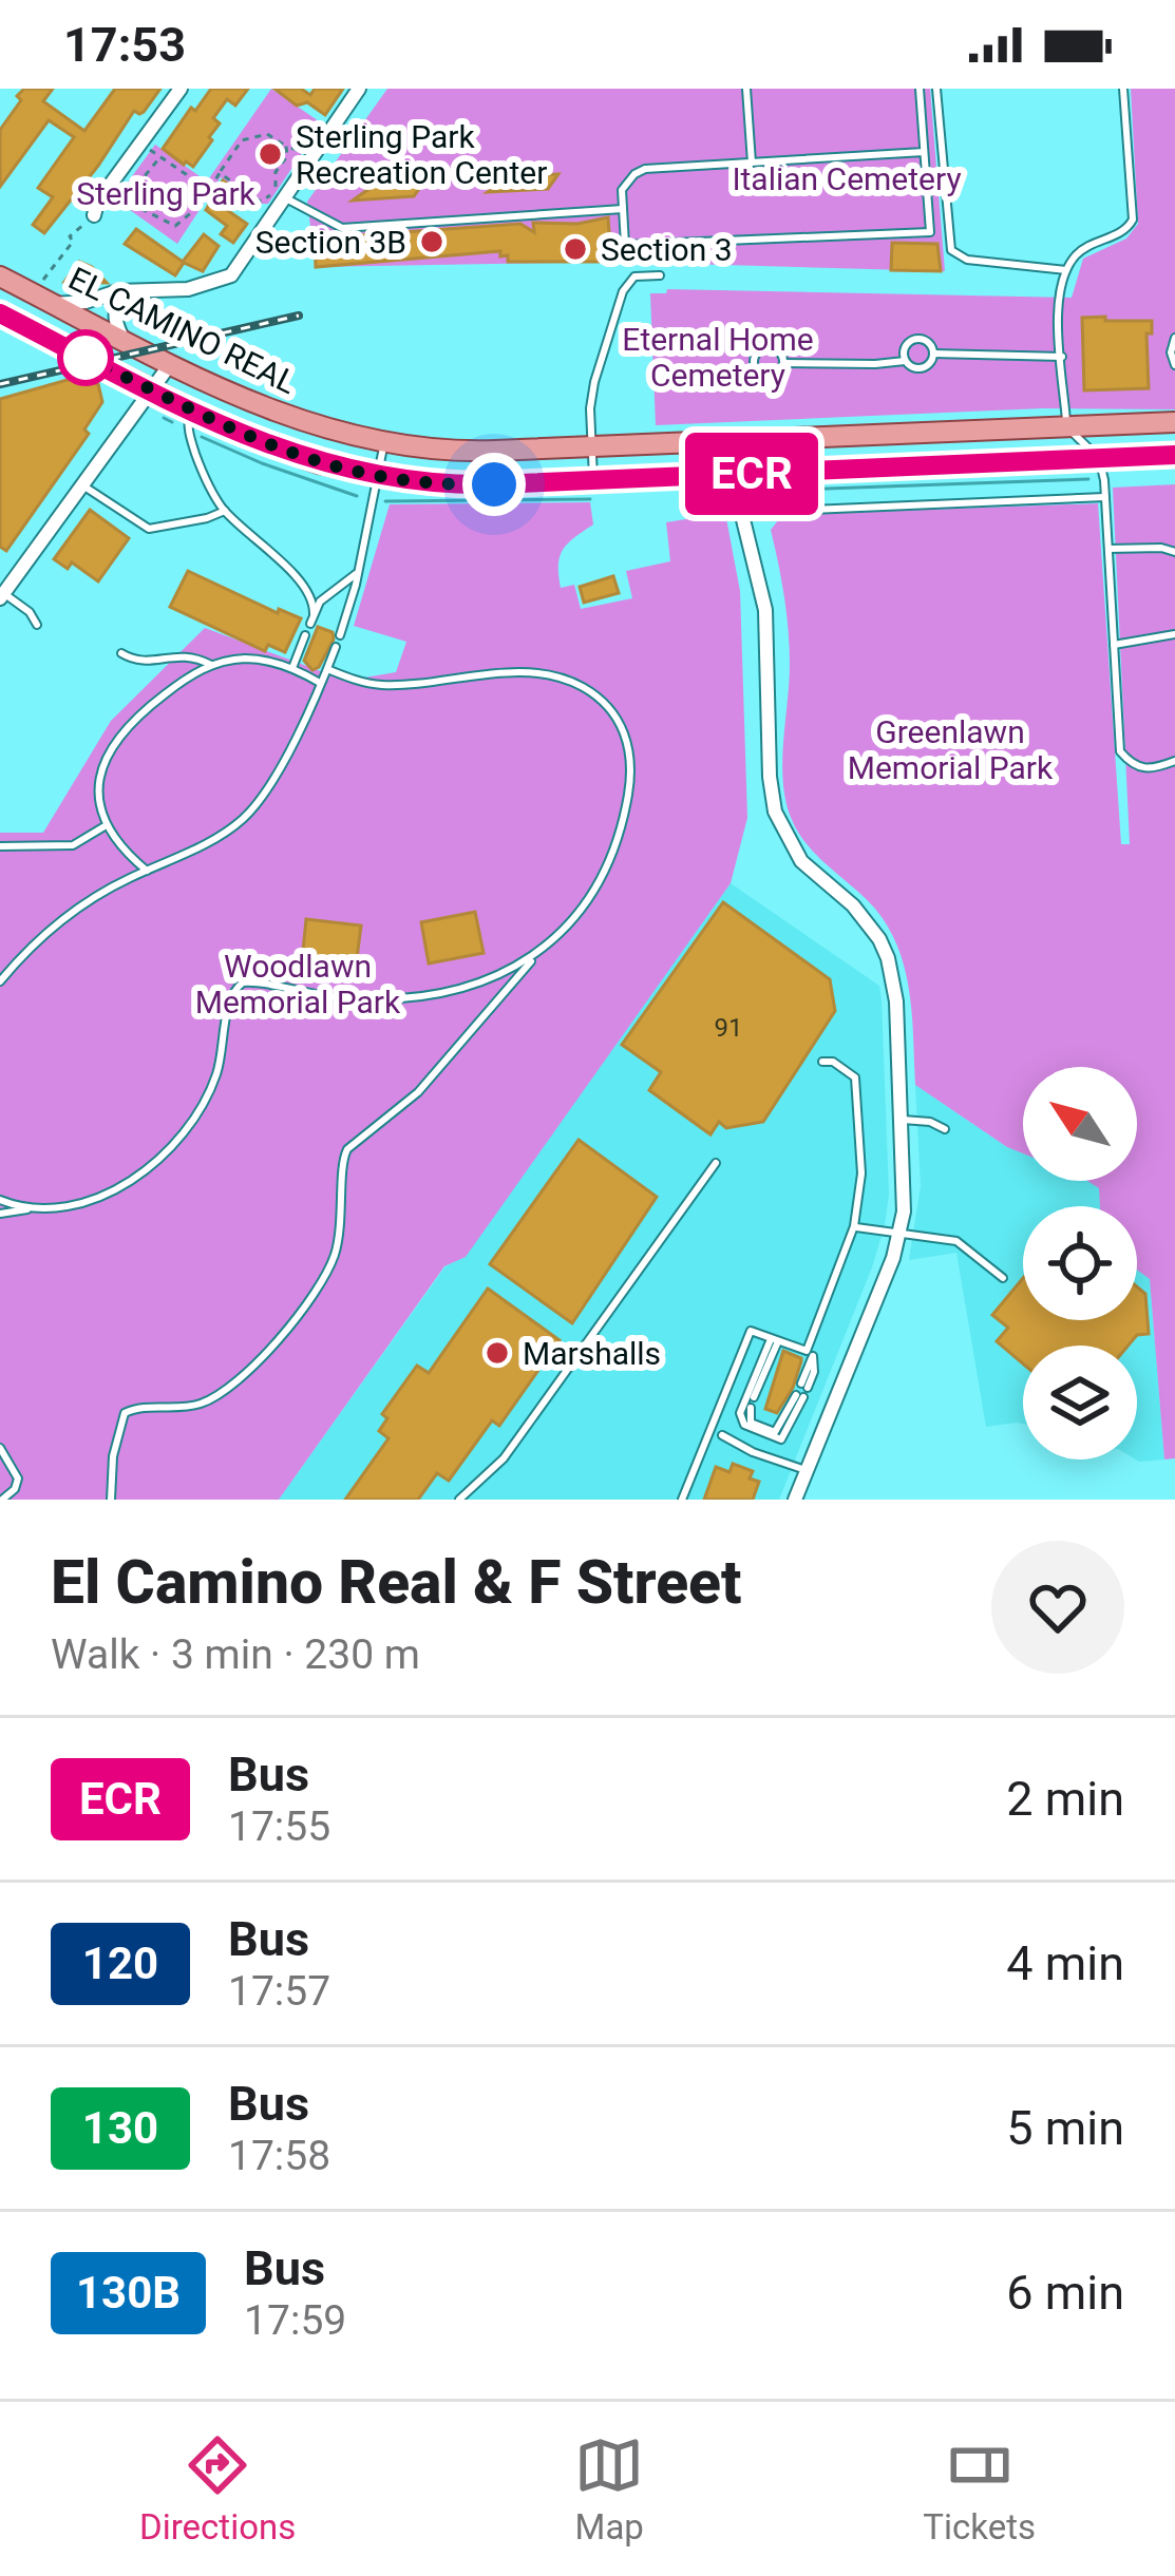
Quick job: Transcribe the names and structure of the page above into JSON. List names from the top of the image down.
{
  "streets": {
    "main road": ["EL CAMINO REAL"]
  },
  "parks": [
    "Italian Cemetery",
    "Sterling Park",
    "Eternal Home Cemetery",
    "Greenlawn Memorial Park",
    "Woodlawn Memorial Park"
  ],
  "places": [
    "Sterling Park Recreation Center",
    "Section 3B",
    "Section 3",
    "Marshalls"
  ],
  "lines": ["bus line ECR"],
  "house_numbers": ["91"],
  "north": "top left",
  "page": {
    "status": "17:53",
    "on_map": "ECR",
    "heading": ["El Camino Real & F Street", "Walk · 3 min · 230 m"],
    "list": [
      {
        "mark": "ECR",
        "name": "Bus",
        "note": "17:55",
        "value": "2 min"
      },
      {
        "mark": "120",
        "name": "Bus",
        "note": "17:57",
        "value": "4 min"
      },
      {
        "mark": "130",
        "name": "Bus",
        "note": "17:58",
        "value": "5 min"
      },
      {
        "mark": "130B",
        "name": "Bus",
        "note": "17:59",
        "value": "6 min"
      }
    ],
    "tabs": ["Directions", "Map", "Tickets"]
  }
}
